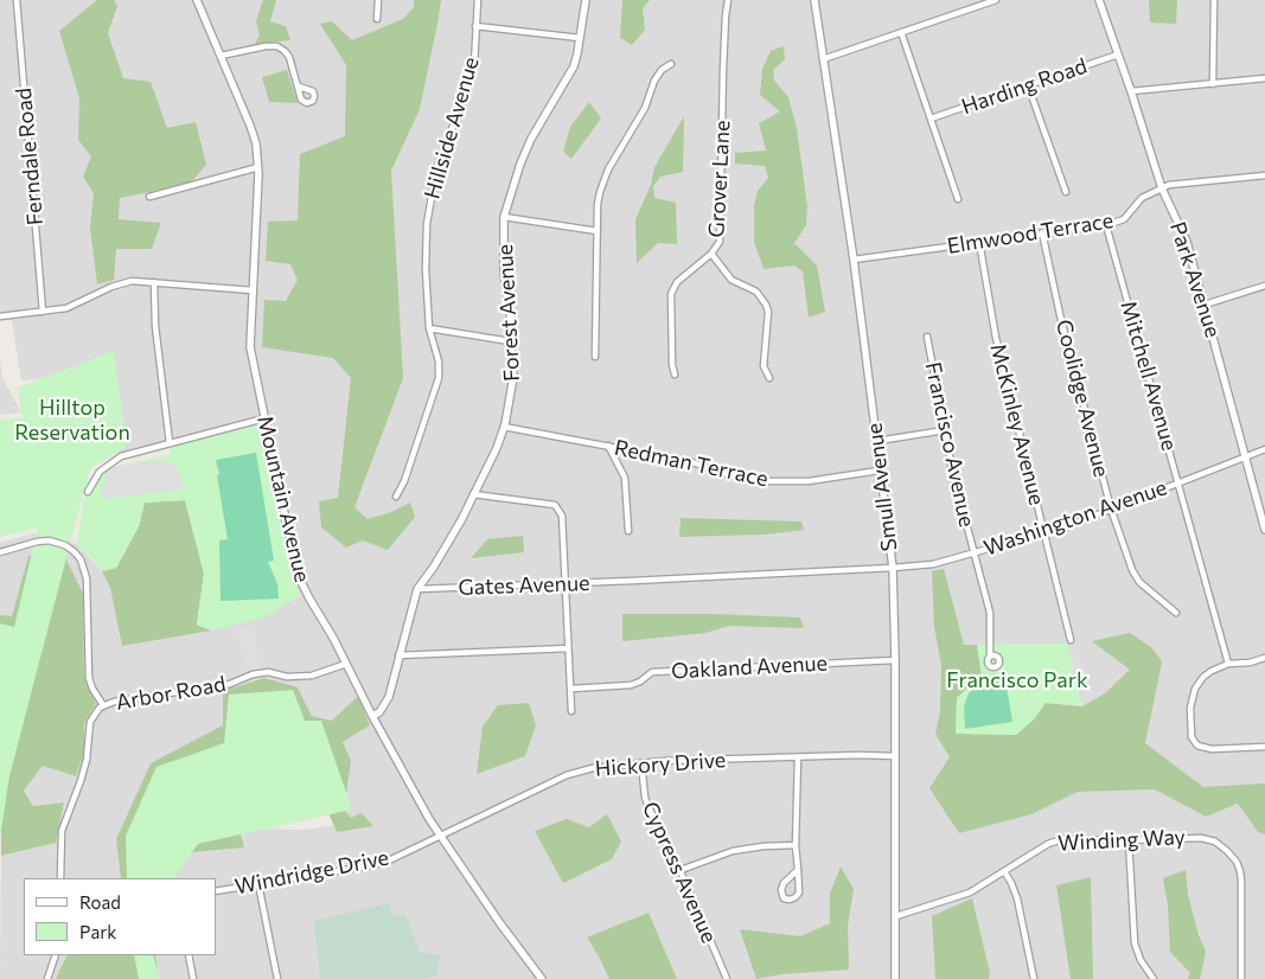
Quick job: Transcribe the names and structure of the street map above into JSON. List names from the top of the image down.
{
  "streets": {
    "street": [
      "Harding Road",
      "Hillside Avenue",
      "Ferndale Road",
      "Grover Lane",
      "Elmwood Terrace",
      "Park Avenue",
      "Forest Avenue",
      "Mitchell Avenue",
      "Coolidge Avenue",
      "McKinley Avenue",
      "Francisco Avenue",
      "Redman Terrace",
      "Smull Avenue",
      "Mountain Avenue",
      "Washington Avenue",
      "Gates Avenue",
      "Oakland Avenue",
      "Arbor Road",
      "Hickory Drive",
      "Winding Way",
      "Windridge Drive",
      "Cypress Avenue"
    ]
  },
  "crossings": [
    ["Harding Road", "Park Avenue"],
    ["Elmwood Terrace", "Park Avenue"],
    ["Elmwood Terrace", "Mitchell Avenue"],
    ["Elmwood Terrace", "Coolidge Avenue"],
    ["Elmwood Terrace", "McKinley Avenue"],
    ["Elmwood Terrace", "Smull Avenue"],
    ["Park Avenue", "Washington Avenue"],
    ["Forest Avenue", "Redman Terrace"],
    ["Forest Avenue", "Mountain Avenue"],
    ["Forest Avenue", "Gates Avenue"],
    ["Mitchell Avenue", "Washington Avenue"],
    ["Coolidge Avenue", "Washington Avenue"],
    ["McKinley Avenue", "Washington Avenue"],
    ["Francisco Avenue", "Washington Avenue"],
    ["Redman Terrace", "Smull Avenue"],
    ["Smull Avenue", "Washington Avenue"],
    ["Smull Avenue", "Oakland Avenue"],
    ["Smull Avenue", "Hickory Drive"],
    ["Smull Avenue", "Winding Way"],
    ["Mountain Avenue", "Arbor Road"],
    ["Mountain Avenue", "Hickory Drive"],
    ["Mountain Avenue", "Windridge Drive"],
    ["Washington Avenue", "Gates Avenue"],
    ["Hickory Drive", "Windridge Drive"],
    ["Hickory Drive", "Cypress Avenue"]
  ],
  "parks": ["Hilltop Reservation", "Francisco Park"],
  "legend": ["Road", "Park"]
}
